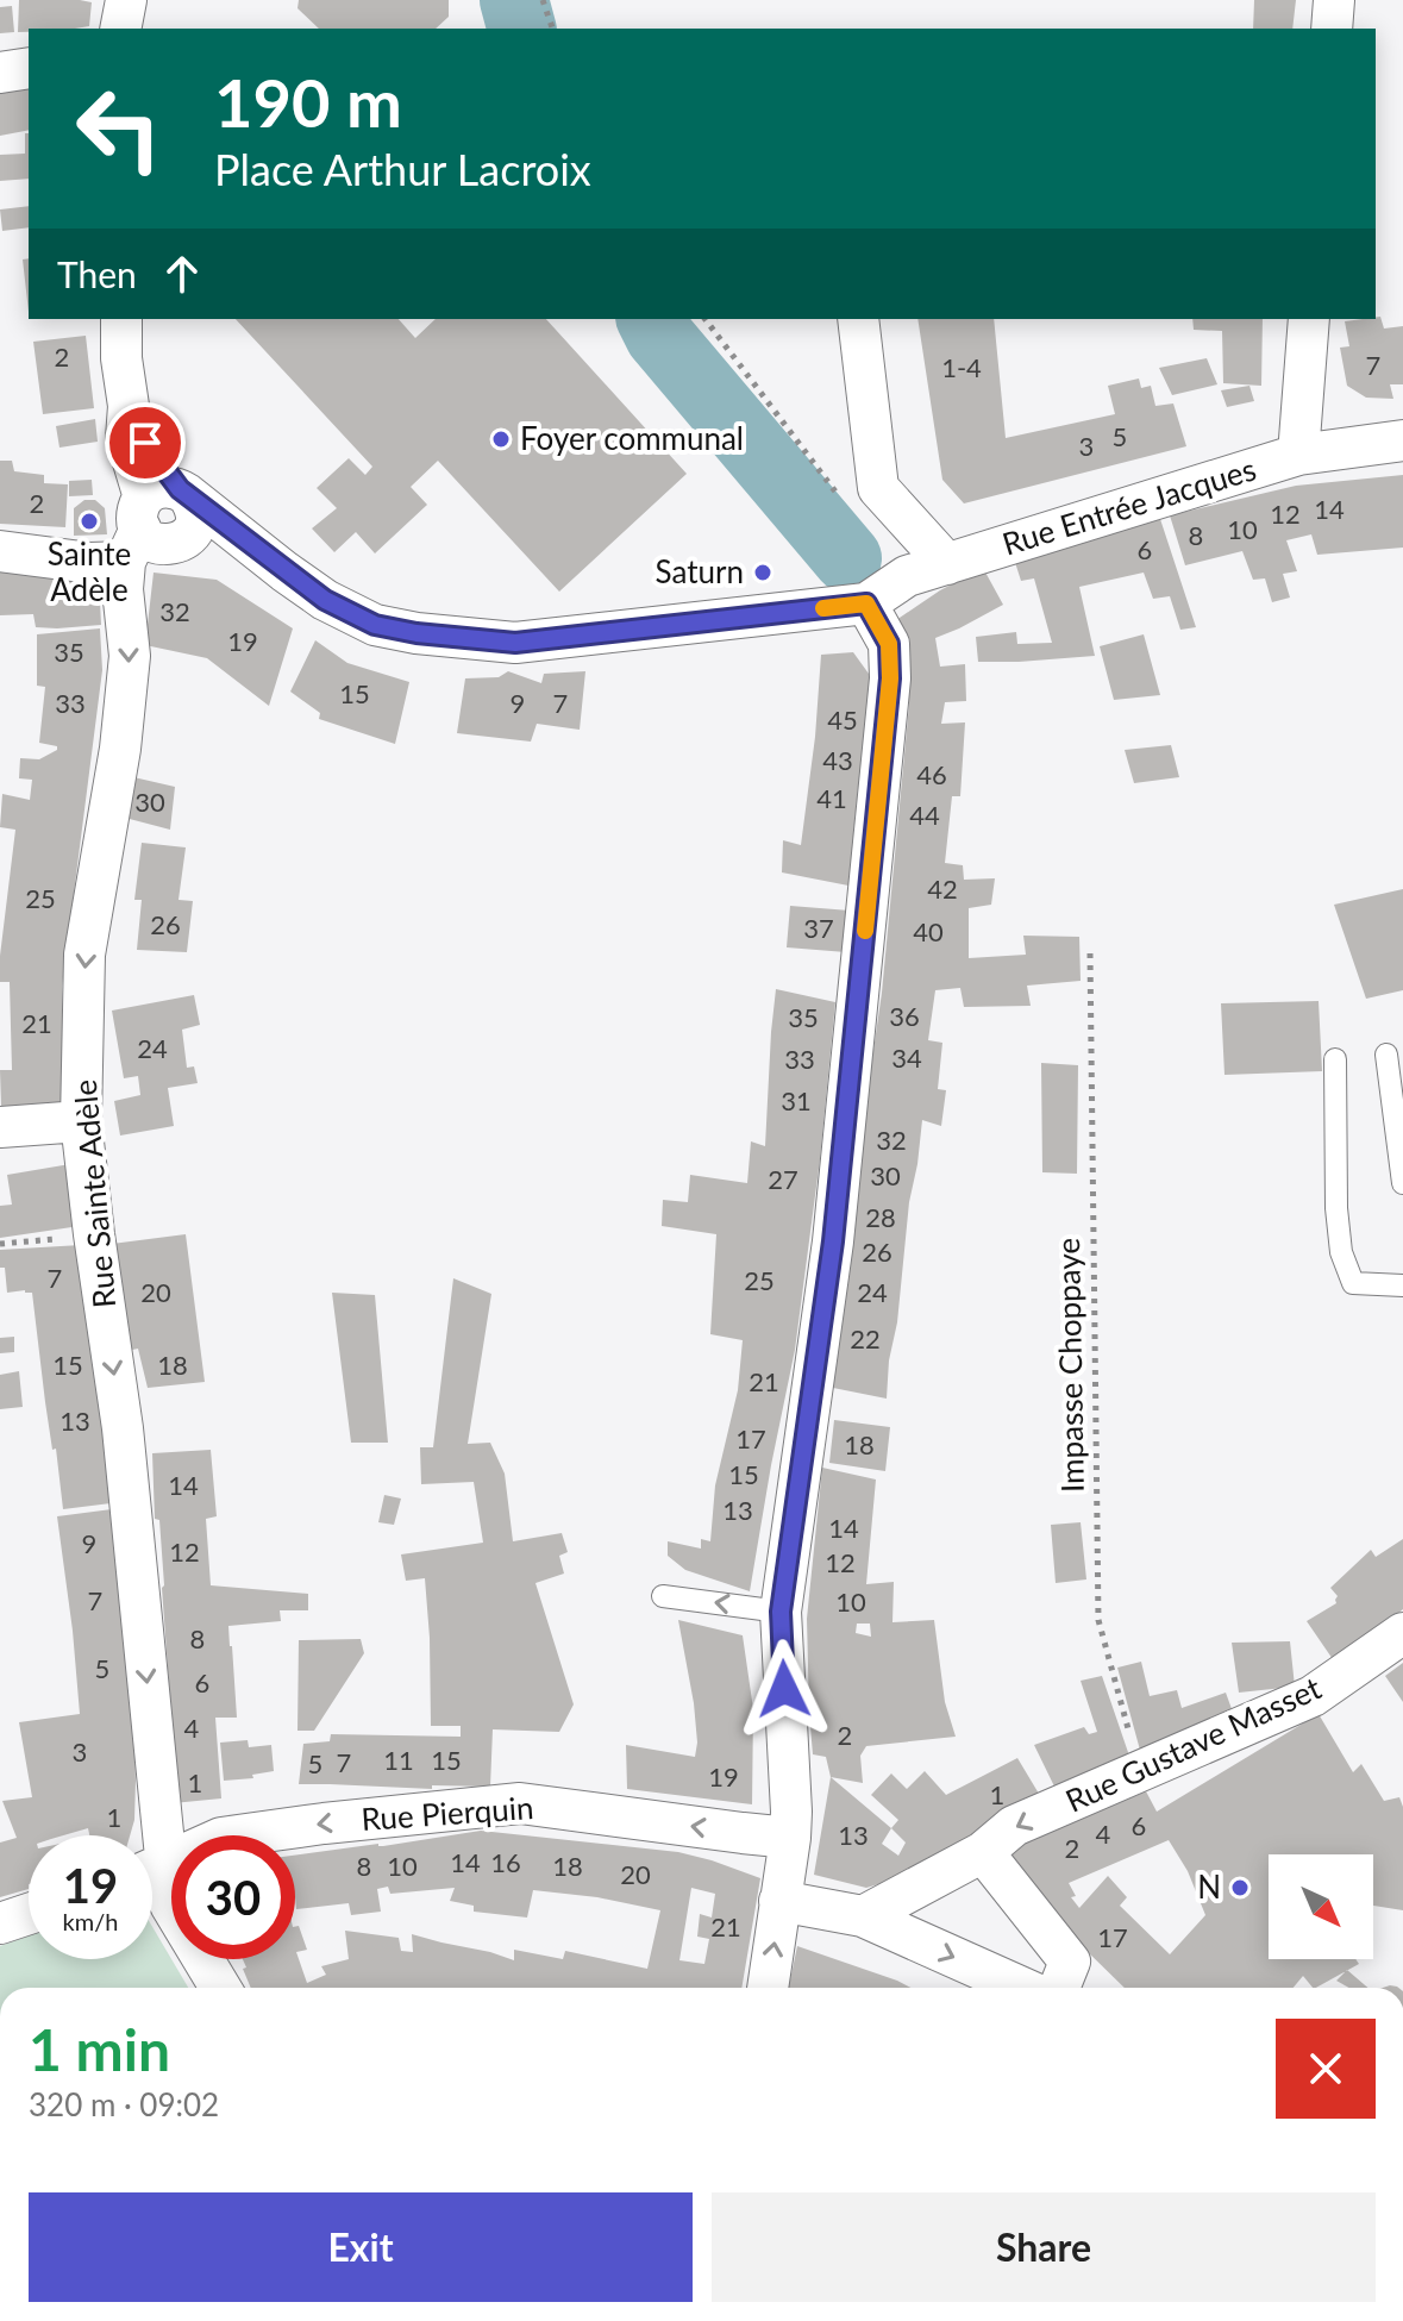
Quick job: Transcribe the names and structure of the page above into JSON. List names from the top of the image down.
{
  "streets": {
    "street": [
      "Rue Entrée Jacques",
      "Rue Sainte Adèle",
      "Rue Gustave Masset",
      "Rue Pierquin"
    ],
    "path": ["Impasse Choppaye"]
  },
  "crossings": [
    ["Impasse Choppaye", "Rue Gustave Masset"]
  ],
  "one_way": ["Rue Sainte Adèle", "Rue Pierquin"],
  "places": [
    "Foyer communal",
    "Sainte Adèle",
    "Saturn",
    "N"
  ],
  "house_numbers": [
    "2",
    "7",
    "1-4",
    "5",
    "3",
    "2",
    "14",
    "12",
    "10",
    "8",
    "6",
    "32",
    "19",
    "35",
    "15",
    "33",
    "9",
    "7",
    "45",
    "43",
    "46",
    "41",
    "30",
    "44",
    "42",
    "25",
    "26",
    "37",
    "40",
    "36",
    "35",
    "21",
    "24",
    "34",
    "33",
    "31",
    "32",
    "30",
    "27",
    "28",
    "26",
    "7",
    "25",
    "20",
    "24",
    "22",
    "15",
    "18",
    "21",
    "13",
    "17",
    "18",
    "15",
    "14",
    "13",
    "14",
    "9",
    "12",
    "12",
    "7",
    "10",
    "8",
    "5",
    "6",
    "4",
    "2",
    "3",
    "11",
    "15",
    "7",
    "5",
    "19",
    "1",
    "1",
    "1",
    "6",
    "4",
    "13",
    "2",
    "14",
    "16",
    "8",
    "10",
    "18",
    "20",
    "21",
    "17"
  ],
  "north": "bottom right",
  "page": {
    "turn": ["190 m", "Place Arthur Lacroix"],
    "then": "Then",
    "speed": "19 km/h",
    "limit": "30",
    "heading": ["1 min", "320 m · 09:02"],
    "buttons": ["Exit", "Share"]
  }
}
